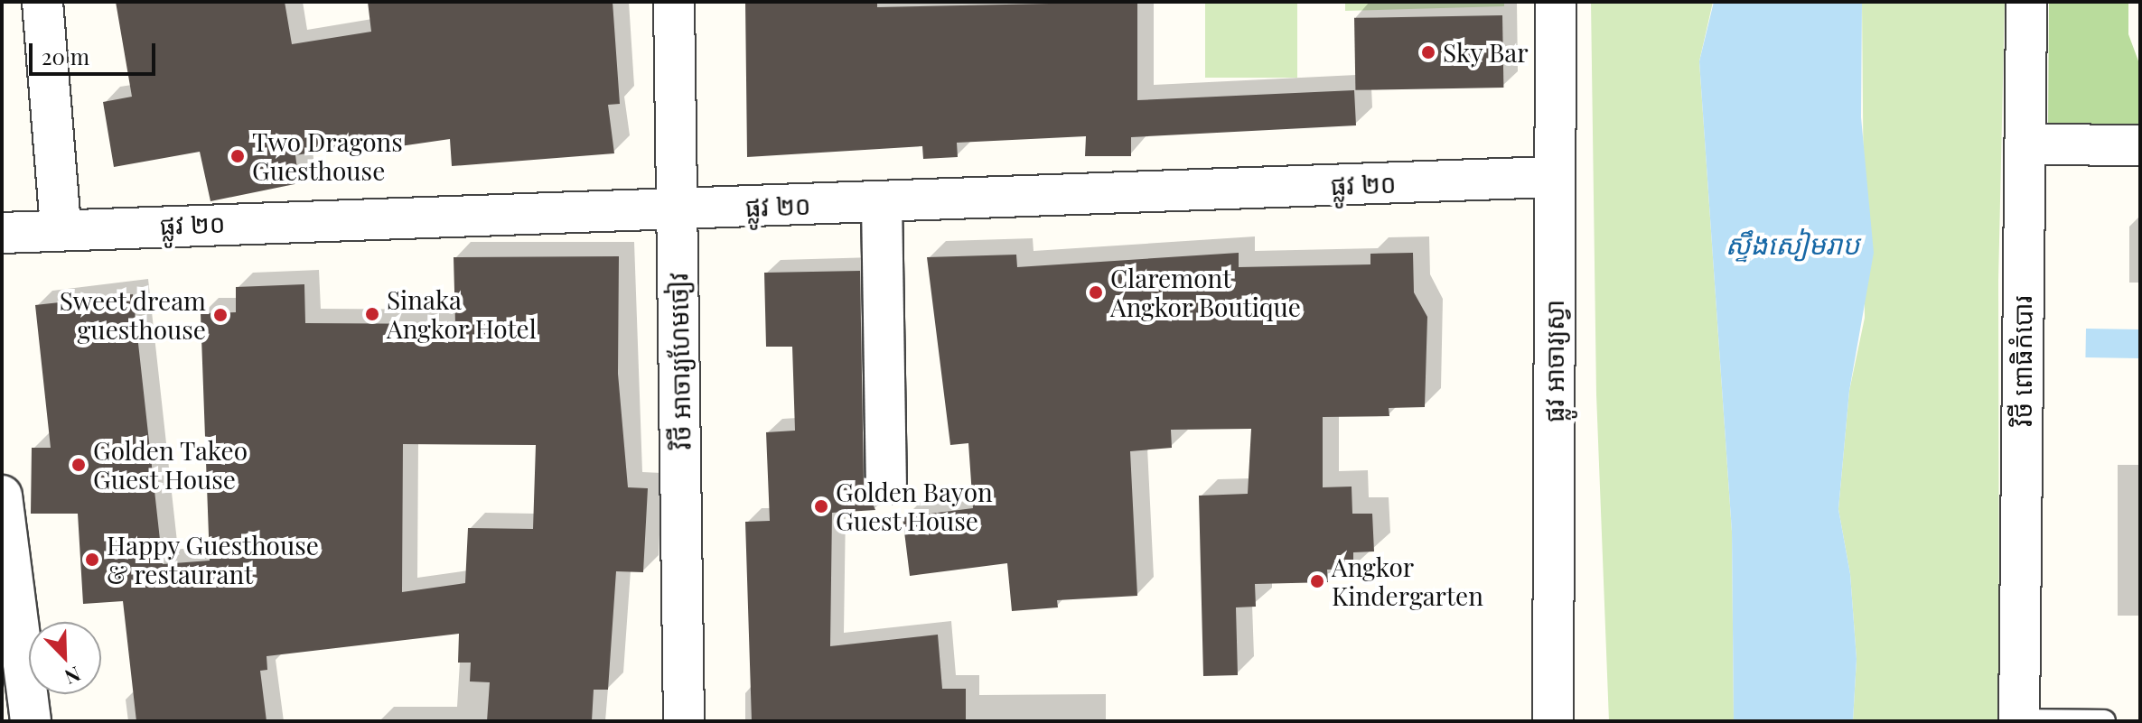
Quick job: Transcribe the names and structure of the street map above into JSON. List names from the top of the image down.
{
  "streets": {
    "street": [
      "ផ្លូវ ២០",
      "វិថី អាចារ្យហែមចៀវ",
      "ផ្លូវ អាចារ្យស្វា",
      "វិថី ពោធិកំបោរ"
    ]
  },
  "crossings": [
    ["ផ្លូវ ២០", "វិថី អាចារ្យហែមចៀវ"],
    ["ផ្លូវ ២០", "ផ្លូវ អាចារ្យស្វា"]
  ],
  "water": ["ស្ទឹងសៀមរាប"],
  "places": [
    "Sky Bar",
    "Two Dragons Guesthouse",
    "Claremont Angkor Boutique",
    "Sinaka Angkor Hotel",
    "Sweet dream guesthouse",
    "Golden Takeo Guest House",
    "Golden Bayon Guest House",
    "Happy Guesthouse & restaurant",
    "Angkor Kindergarten"
  ],
  "scale_bar": "20 m",
  "north": "bottom right"
}
